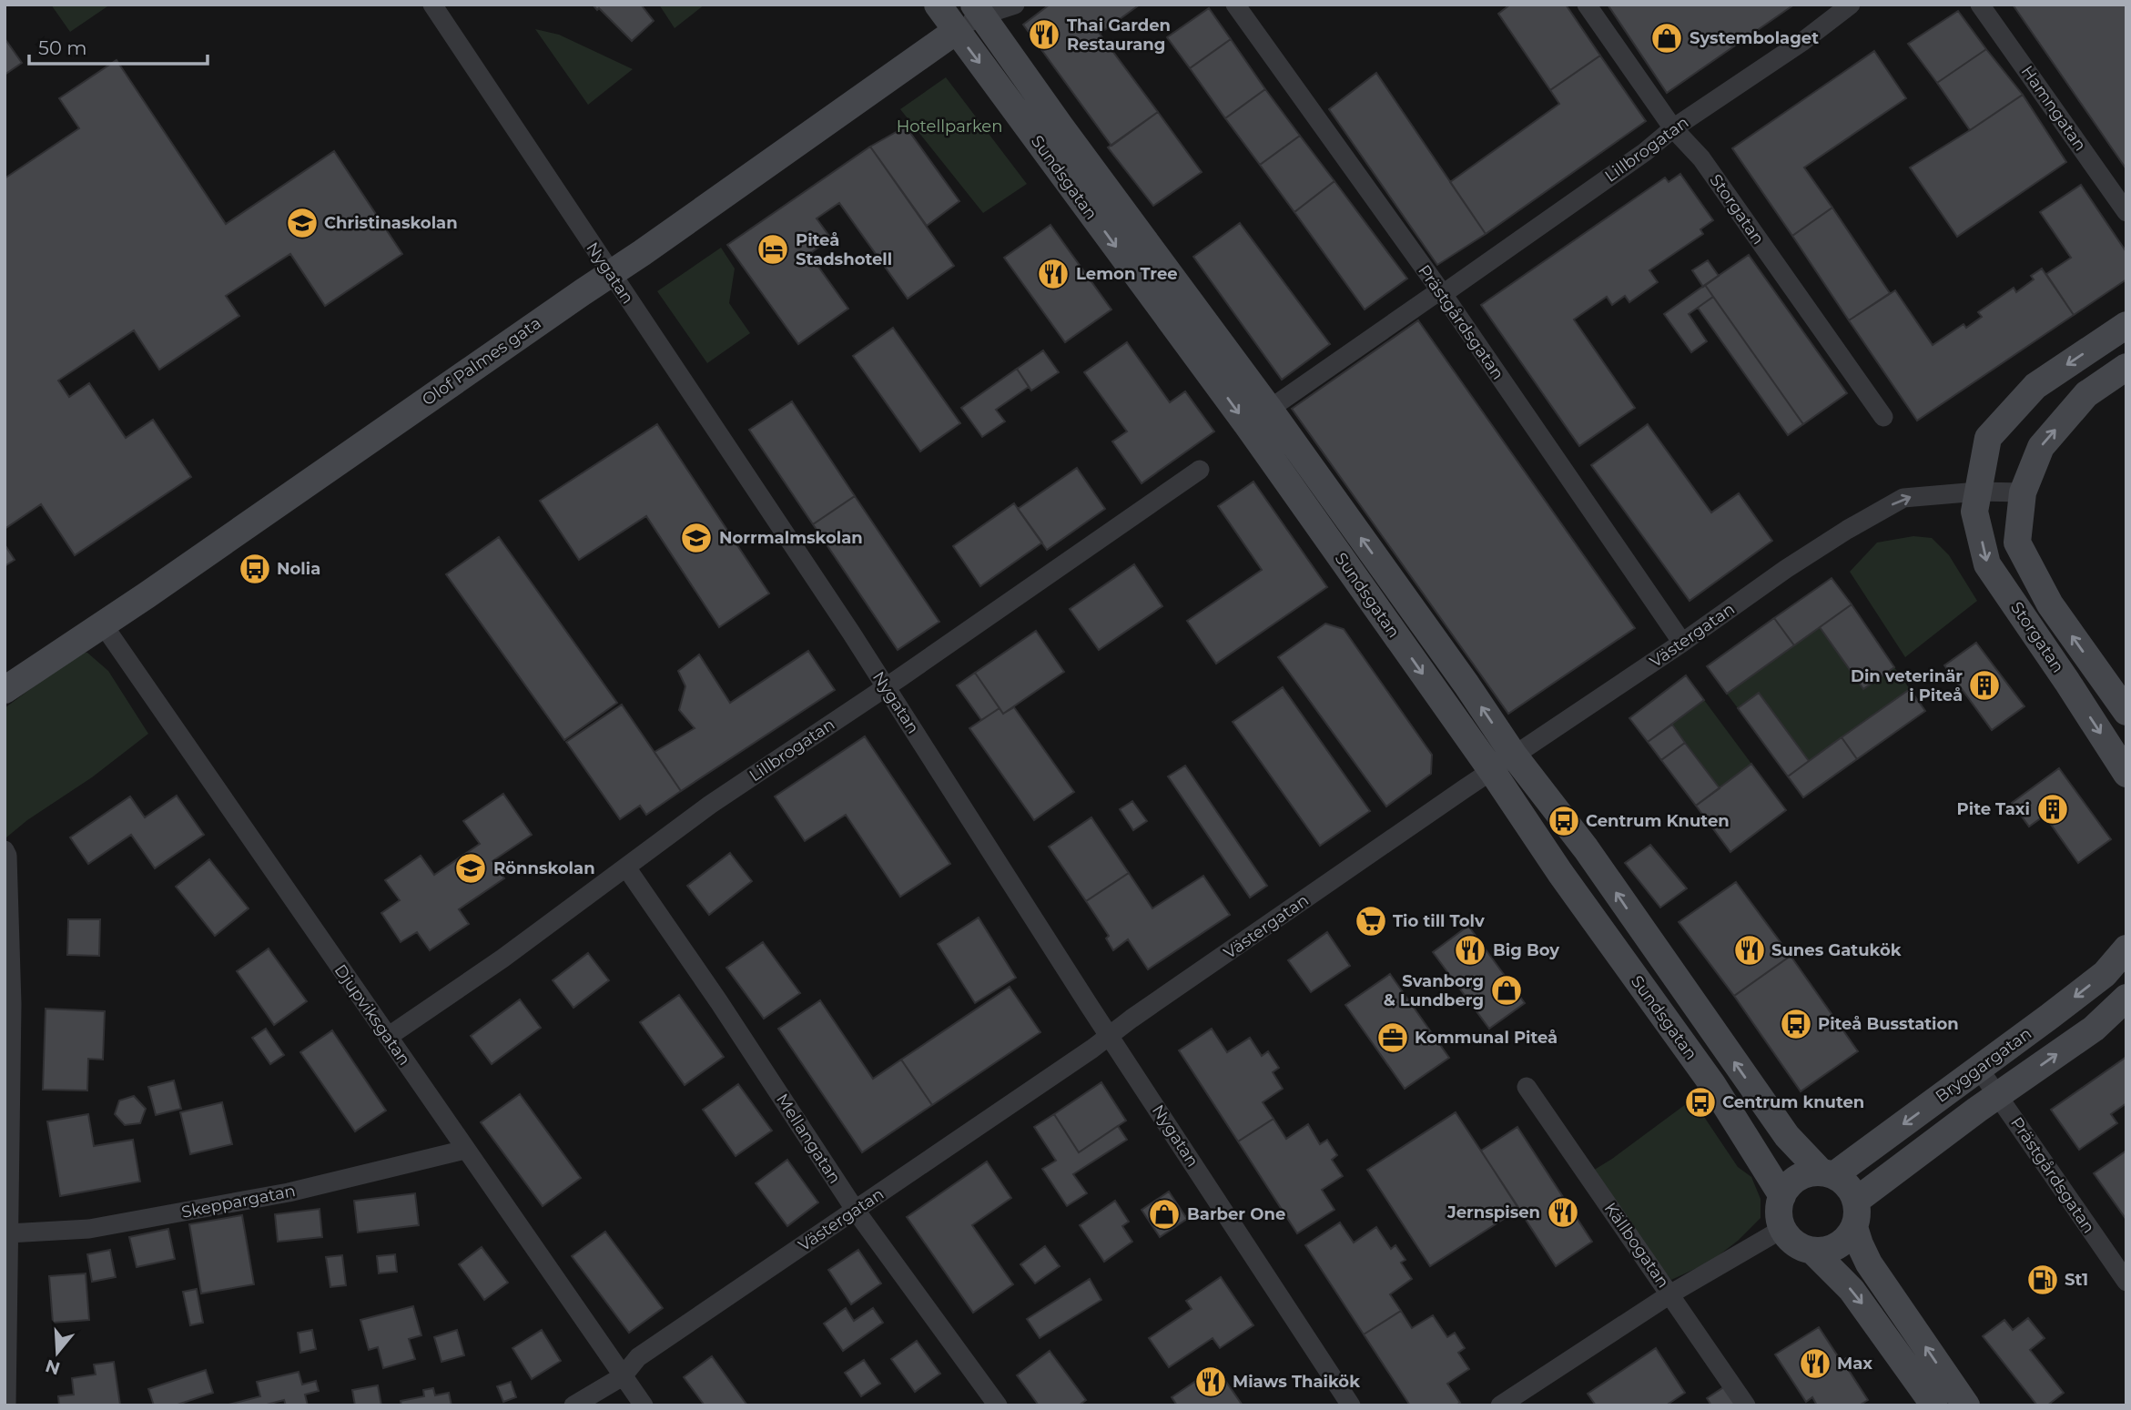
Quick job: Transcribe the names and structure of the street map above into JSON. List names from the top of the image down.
{
  "streets": {
    "main road": [
      "Sundsgatan",
      "Storgatan",
      "Olof Palmes gata",
      "Bryggargatan"
    ],
    "street": [
      "Hamngatan",
      "Lillbrogatan",
      "Nygatan",
      "Prästgårdsgatan",
      "Västergatan",
      "Djupviksgatan",
      "Mellangatan",
      "Skeppargatan",
      "Källbogatan"
    ]
  },
  "crossings": [
    ["Lillbrogatan", "Storgatan"],
    ["Lillbrogatan", "Nygatan"],
    ["Lillbrogatan", "Prästgårdsgatan"],
    ["Lillbrogatan", "Djupviksgatan"],
    ["Lillbrogatan", "Mellangatan"],
    ["Sundsgatan", "Olof Palmes gata"],
    ["Sundsgatan", "Västergatan"],
    ["Sundsgatan", "Bryggargatan"],
    ["Storgatan", "Västergatan"],
    ["Nygatan", "Olof Palmes gata"],
    ["Nygatan", "Västergatan"],
    ["Prästgårdsgatan", "Västergatan"],
    ["Prästgårdsgatan", "Bryggargatan"],
    ["Olof Palmes gata", "Djupviksgatan"],
    ["Västergatan", "Djupviksgatan"],
    ["Västergatan", "Mellangatan"],
    ["Djupviksgatan", "Skeppargatan"]
  ],
  "parks": ["Hotellparken"],
  "places": {
    "restaurant": [
      "Thai Garden Restaurang",
      "Lemon Tree",
      "Big Boy",
      "Sunes Gatukök",
      "Jernspisen",
      "Max",
      "Miaws Thaikök"
    ],
    "shop": ["Systembolaget", "Svanborg & Lundberg", "Barber One"],
    "school or university": ["Christinaskolan", "Norrmalmskolan", "Rönnskolan"],
    "hotel": ["Piteå Stadshotell"],
    "bus stop": [
      "Nolia",
      "Centrum Knuten",
      "Piteå Busstation",
      "Centrum knuten"
    ],
    "building": ["Din veterinär i Piteå", "Pite Taxi"],
    "supermarket": ["Tio till Tolv"],
    "office": ["Kommunal Piteå"],
    "fuel station": ["St1"]
  },
  "scale_bar": "50 m",
  "north": "bottom"
}
